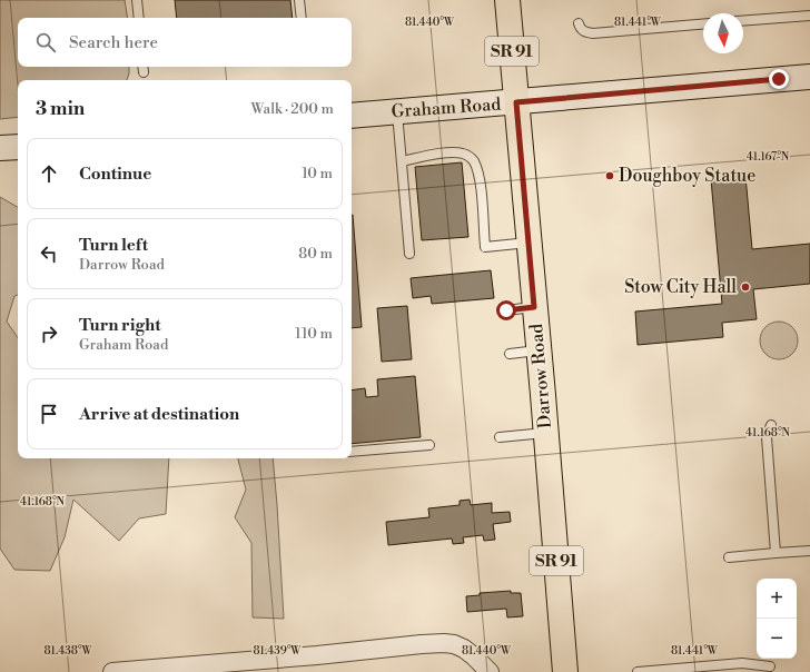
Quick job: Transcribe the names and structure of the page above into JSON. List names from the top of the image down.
{
  "streets": {
    "main road": ["SR 91", "Graham Road", "Darrow Road"]
  },
  "crossings": [
    ["Graham Road", "Darrow Road"]
  ],
  "places": ["Doughboy Statue", "Stow City Hall"],
  "north": "bottom",
  "page": {
    "search": "Search here",
    "heading": ["3 min", "Walk · 200 m"],
    "list": [
      ["Continue", "10 m"],
      ["Turn left", "Darrow Road", "80 m"],
      ["Turn right", "Graham Road", "110 m"],
      "Arrive at destination"
    ],
    "map_buttons": ["+", "−"]
  },
  "coordinates": [
    "81.440°W",
    "81.441°W",
    "41.167°N",
    "41.168°N",
    "81.438°W",
    "81.439°W"
  ]
}
